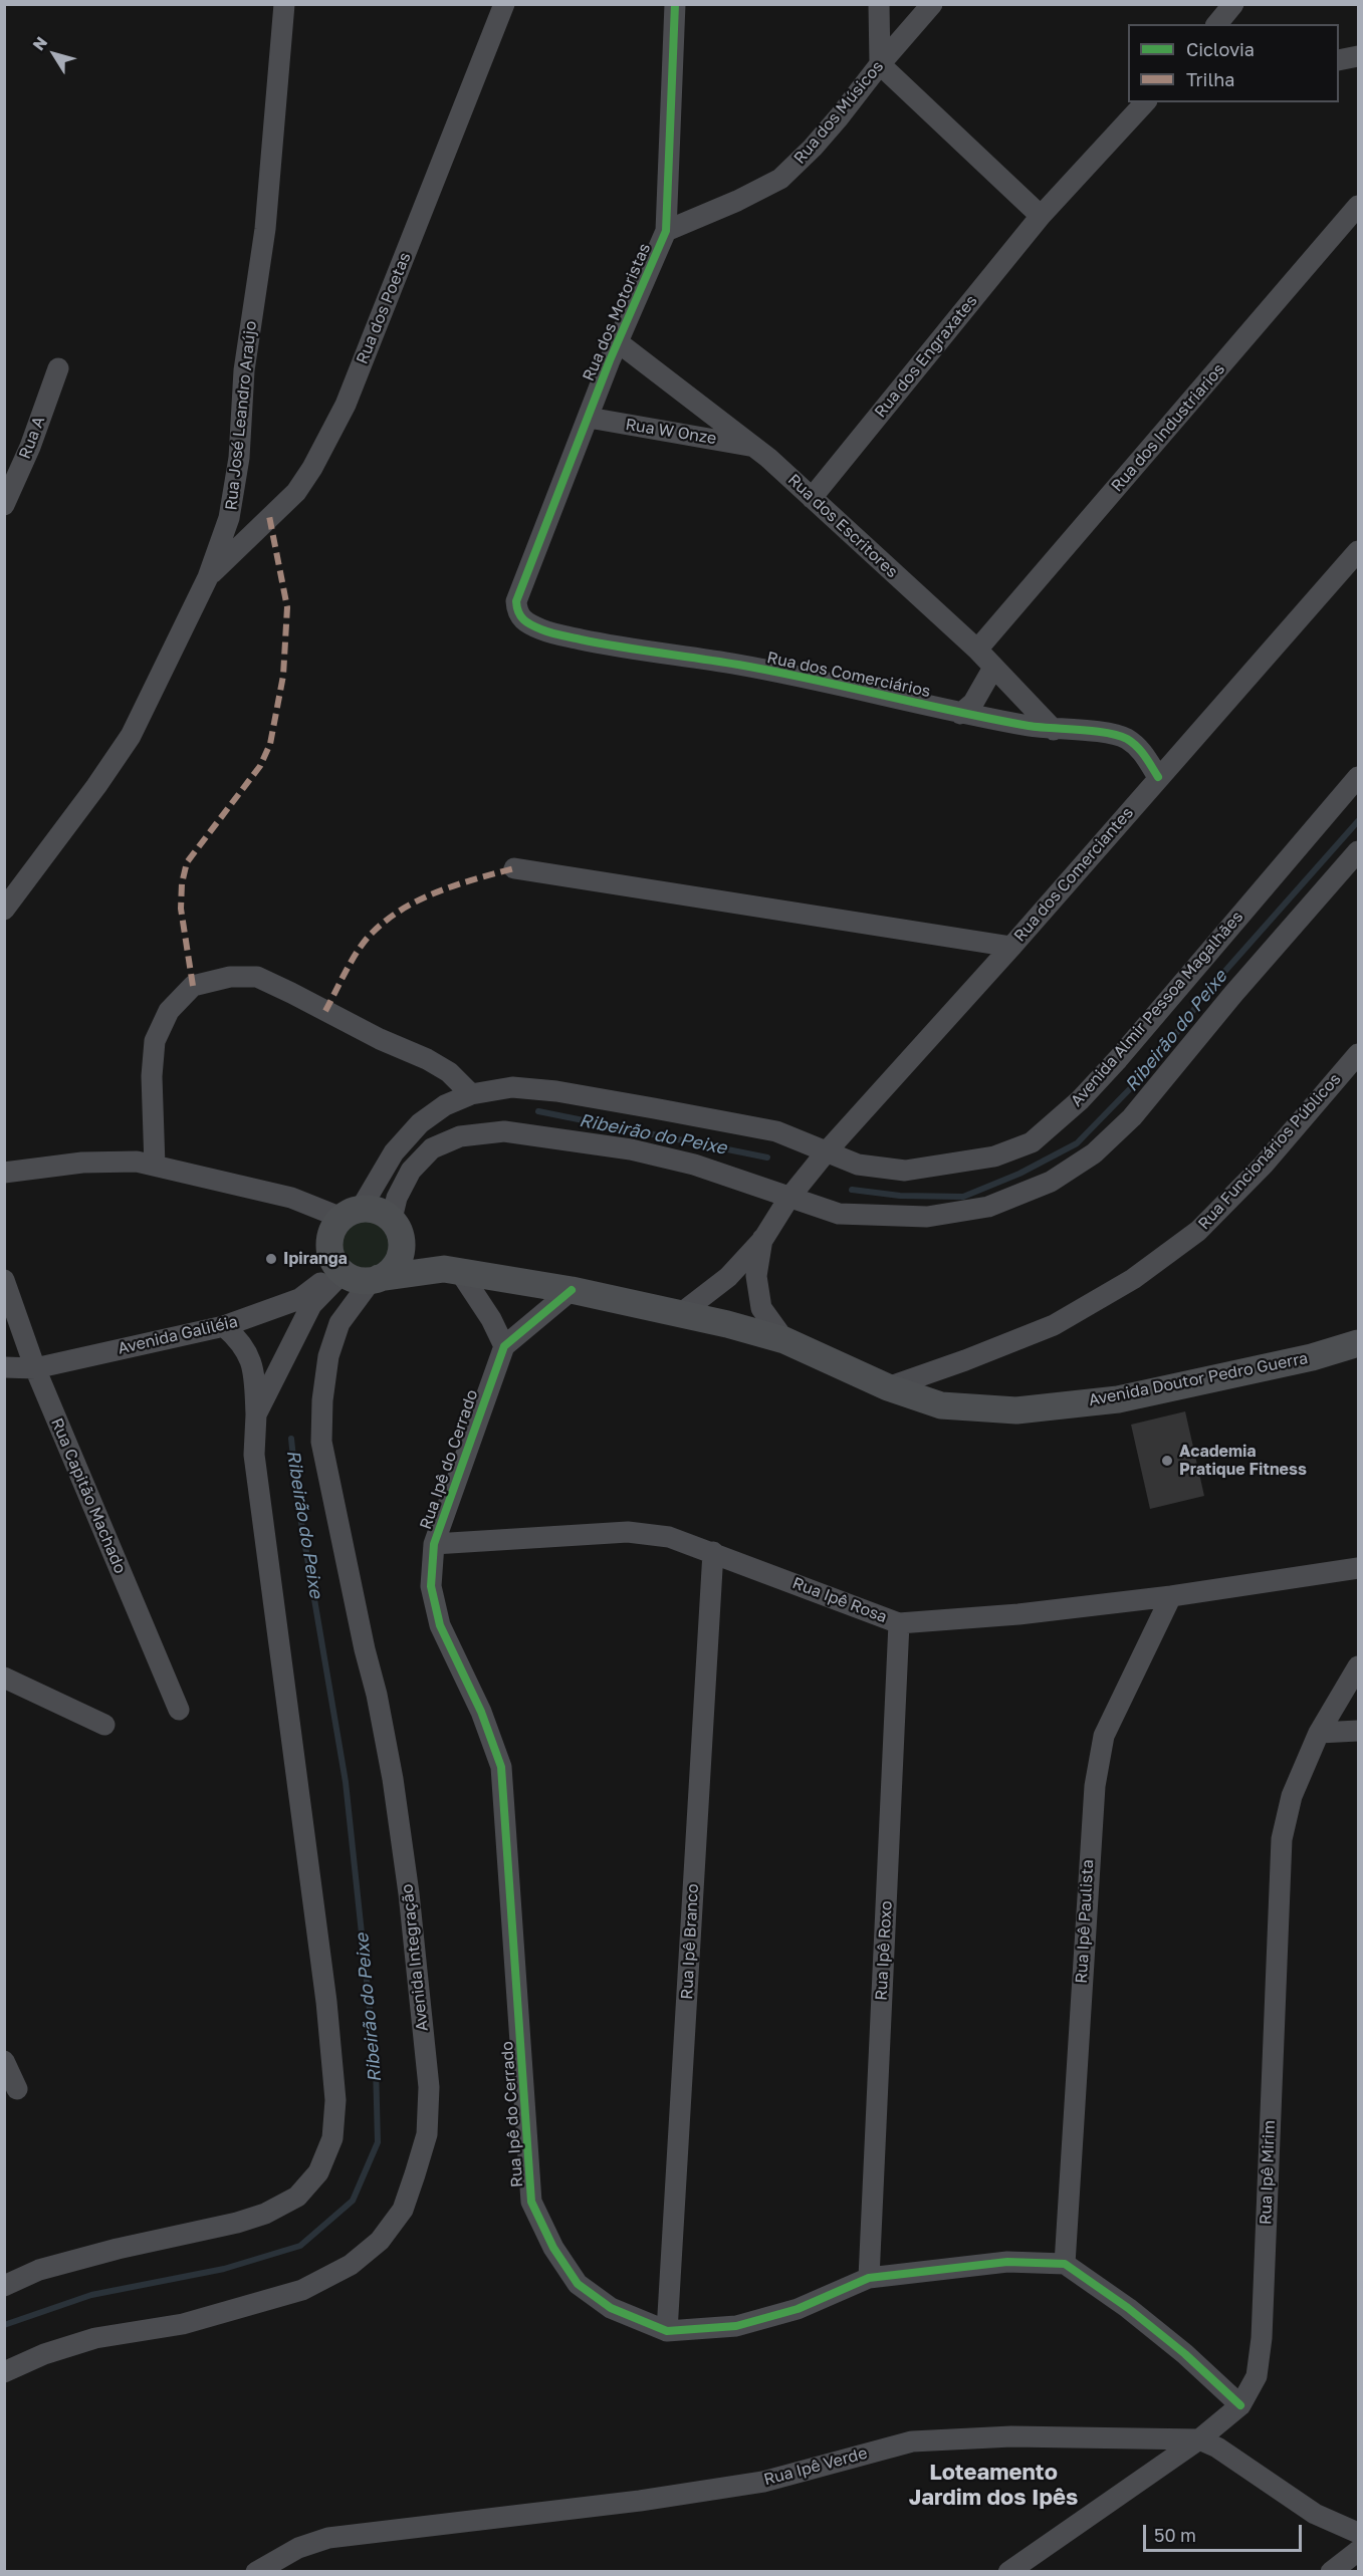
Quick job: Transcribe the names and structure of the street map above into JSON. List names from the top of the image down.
{
  "streets": {
    "main road": ["Avenida Doutor Pedro Guerra"],
    "street": [
      "Rua dos Músicos",
      "Rua dos Poetas",
      "Rua dos Motoristas",
      "Rua dos Engraxates",
      "Rua José Leandro Araújo",
      "Rua dos Industriarios",
      "Rua W Onze",
      "Rua A",
      "Rua dos Escritores",
      "Rua dos Comerciários",
      "Rua dos Comerciantes",
      "Avenida Almir Pessoa Magalhães",
      "Rua Funcionários Públicos",
      "Avenida Galiléia",
      "Rua Ipê do Cerrado",
      "Rua Capitão Machado",
      "Rua Ipê Rosa",
      "Rua Ipê Paulista",
      "Rua Ipê Branco",
      "Rua Ipê Roxo",
      "Avenida Integração",
      "Rua Ipê Mirim",
      "Rua Ipê Verde"
    ]
  },
  "crossings": [
    ["Rua dos Músicos", "Rua dos Motoristas"],
    ["Rua dos Poetas", "Rua José Leandro Araújo"],
    ["Rua dos Motoristas", "Rua W Onze"],
    ["Rua dos Motoristas", "Rua dos Escritores"],
    ["Rua dos Motoristas", "Rua dos Comerciários"],
    ["Rua dos Engraxates", "Rua dos Escritores"],
    ["Rua dos Industriarios", "Rua dos Escritores"],
    ["Rua W Onze", "Rua dos Escritores"],
    ["Rua dos Escritores", "Rua dos Comerciários"],
    ["Rua dos Comerciários", "Rua dos Comerciantes"],
    ["Rua dos Comerciantes", "Avenida Almir Pessoa Magalhães"],
    ["Rua dos Comerciantes", "Avenida Doutor Pedro Guerra"],
    ["Avenida Almir Pessoa Magalhães", "Avenida Galiléia"],
    ["Avenida Almir Pessoa Magalhães", "Avenida Doutor Pedro Guerra"],
    ["Avenida Almir Pessoa Magalhães", "Avenida Integração"],
    ["Rua Funcionários Públicos", "Avenida Doutor Pedro Guerra"],
    ["Avenida Galiléia", "Avenida Doutor Pedro Guerra"],
    ["Avenida Galiléia", "Rua Capitão Machado"],
    ["Avenida Galiléia", "Avenida Integração"],
    ["Avenida Doutor Pedro Guerra", "Avenida Integração"],
    ["Rua Ipê do Cerrado", "Rua Ipê Rosa"],
    ["Rua Ipê do Cerrado", "Rua Ipê Paulista"],
    ["Rua Ipê do Cerrado", "Rua Ipê Branco"],
    ["Rua Ipê do Cerrado", "Rua Ipê Roxo"],
    ["Rua Ipê Rosa", "Rua Ipê Paulista"],
    ["Rua Ipê Rosa", "Rua Ipê Branco"],
    ["Rua Ipê Rosa", "Rua Ipê Roxo"],
    ["Rua Ipê Mirim", "Rua Ipê Verde"]
  ],
  "districts": ["Loteamento Jardim dos Ipês"],
  "water": ["Ribeirão do Peixe"],
  "places": ["Ipiranga", "Academia Pratique Fitness"],
  "legend": ["Ciclovia", "Trilha"],
  "scale_bar": "50 m",
  "north": "top left"
}
